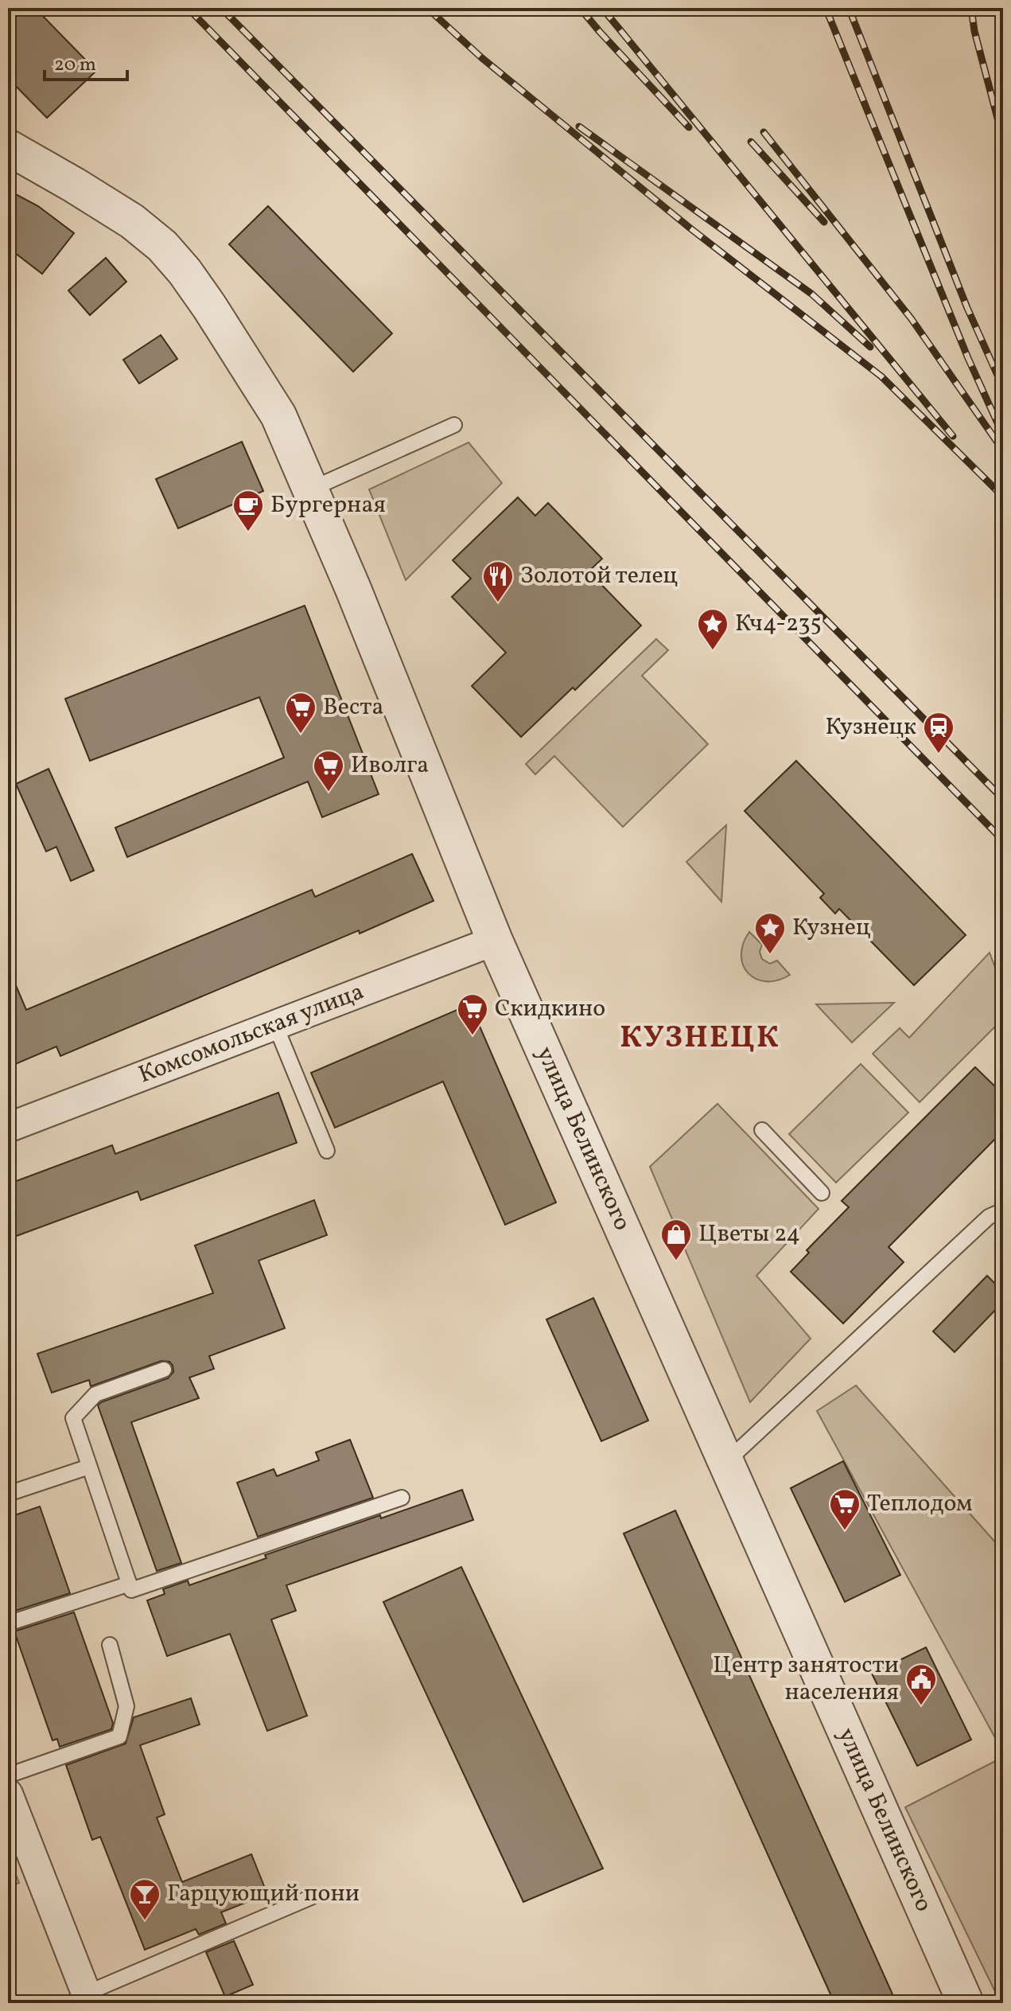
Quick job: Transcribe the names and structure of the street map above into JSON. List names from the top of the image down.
{
  "streets": {
    "street": ["Комсомольская улица", "улица Белинского"]
  },
  "crossings": [
    ["Комсомольская улица", "улица Белинского"]
  ],
  "districts": ["КУЗНЕЦК"],
  "places": {
    "cafe": ["Бургерная"],
    "restaurant": ["Золотой телец"],
    "place": ["Кч4-235", "Кузнец"],
    "supermarket": [
      "Веста",
      "Иволга",
      "Скидкино",
      "Теплодом"
    ],
    "station": ["Кузнецк"],
    "shop": ["Цветы 24"],
    "public building": ["Центр занятости населения"],
    "bar": ["Гарцующий пони"]
  },
  "scale_bar": "20 m"
}
